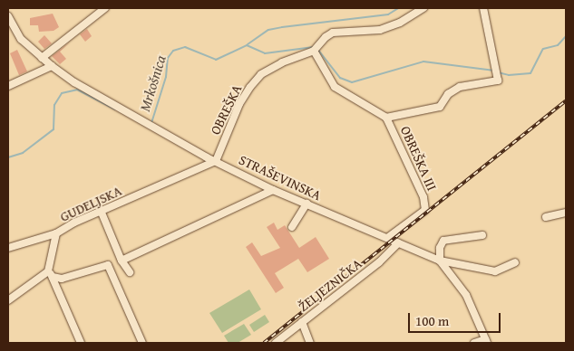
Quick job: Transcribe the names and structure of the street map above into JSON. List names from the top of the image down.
{
  "streets": {
    "street": [
      "OBREŠKA",
      "OBREŠKA III",
      "STRAŠEVINSKA",
      "GUDELJSKA",
      "ŽELJEZNIČKA"
    ]
  },
  "crossings": [
    ["OBREŠKA", "OBREŠKA III"],
    ["OBREŠKA", "STRAŠEVINSKA"],
    ["OBREŠKA", "GUDELJSKA"],
    ["OBREŠKA III", "STRAŠEVINSKA"],
    ["STRAŠEVINSKA", "GUDELJSKA"],
    ["STRAŠEVINSKA", "ŽELJEZNIČKA"]
  ],
  "water": ["Mrkošnica"],
  "scale_bar": "100 m"
}
